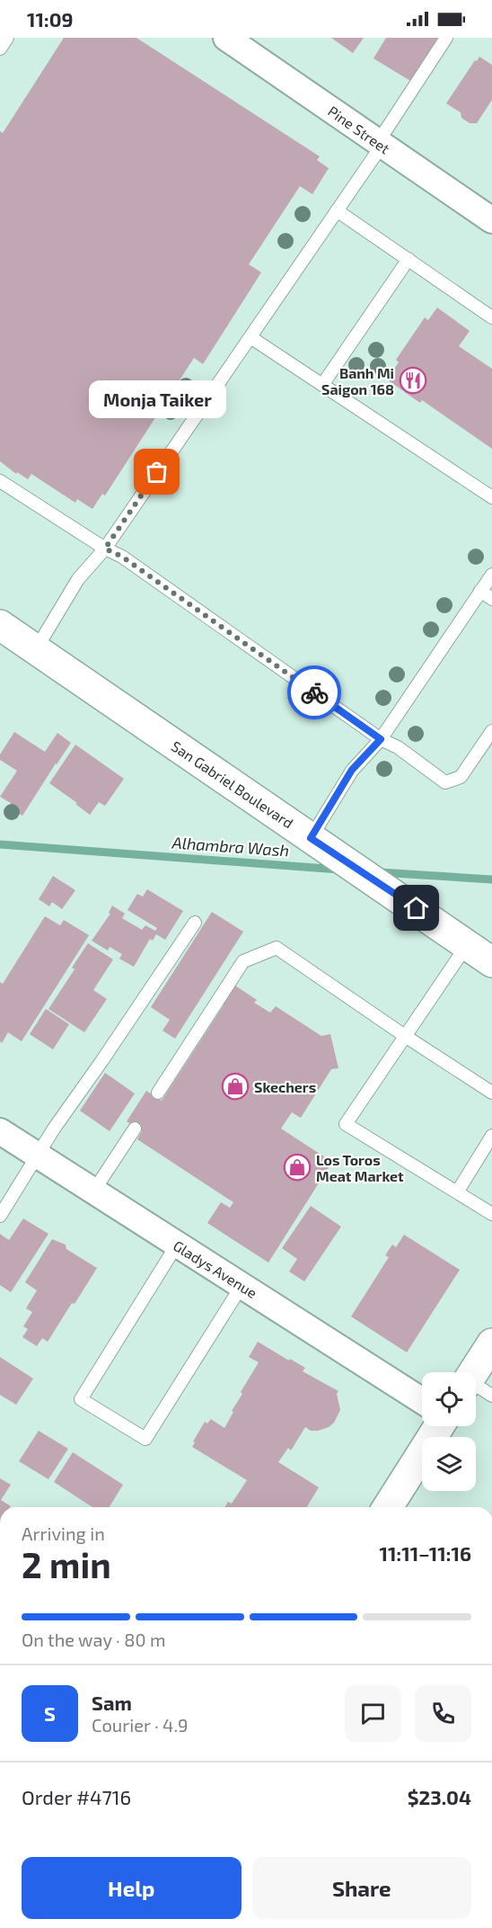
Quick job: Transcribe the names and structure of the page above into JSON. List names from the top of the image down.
{
  "streets": {
    "main road": ["San Gabriel Boulevard"],
    "street": ["Pine Street", "Gladys Avenue"]
  },
  "water": ["Alhambra Wash"],
  "places": {
    "restaurant": ["Banh Mi Saigon 168"],
    "other": ["Monja Taiker"],
    "shop": ["Skechers", "Los Toros Meat Market"]
  },
  "page": {
    "status": "11:09",
    "bubble": "Monja Taiker",
    "heading": ["2 min", "Arriving in", "11:11–11:16"],
    "panel": [
      "Sam",
      "Courier · 4.9",
      "Order #4716",
      "$23.04"
    ],
    "bar": "On the way · 80 m",
    "round": "S",
    "buttons": ["Help", "Share"]
  }
}
